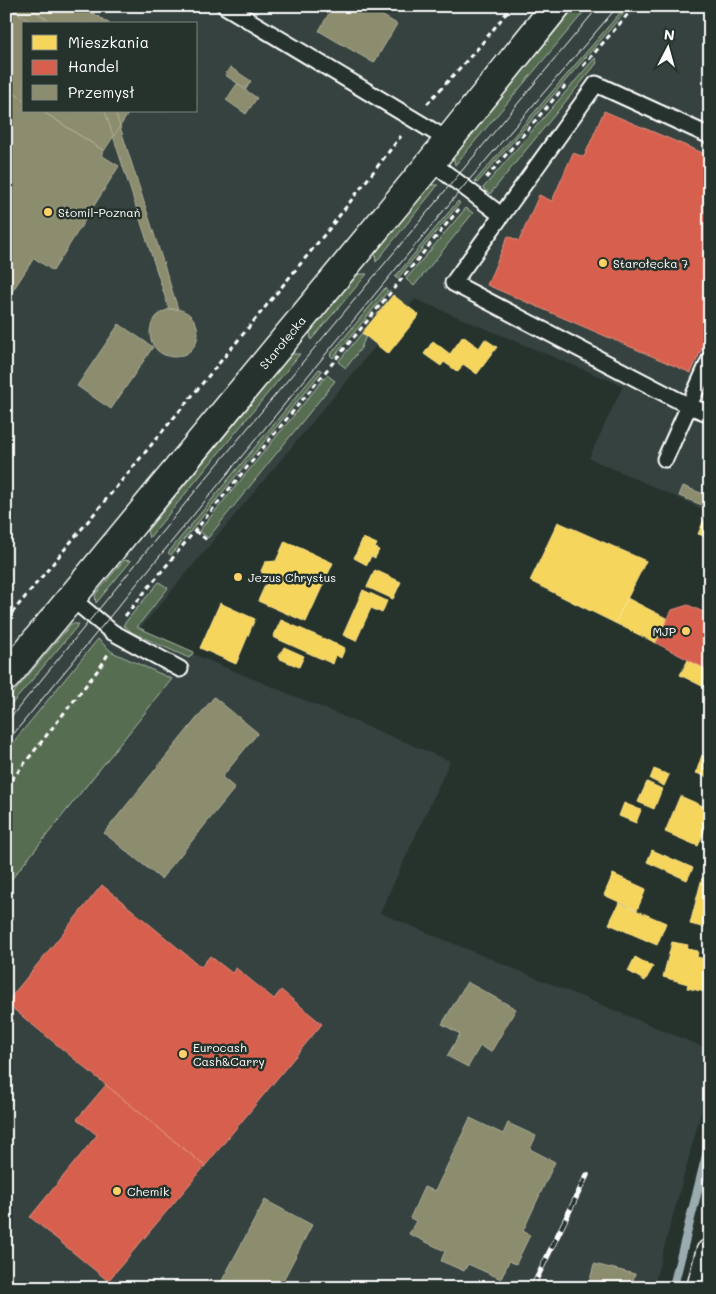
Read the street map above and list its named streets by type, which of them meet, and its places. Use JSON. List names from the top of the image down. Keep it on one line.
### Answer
{"streets":{"street":["Starołęcka"]},"places":["Stomil-Poznań","Starołęcka 7","Jezus Chrystus","MJP","Eurocash Cash&Carry","Chemik"],"legend":["Mieszkania","Handel","Przemysł"],"north":"top"}
